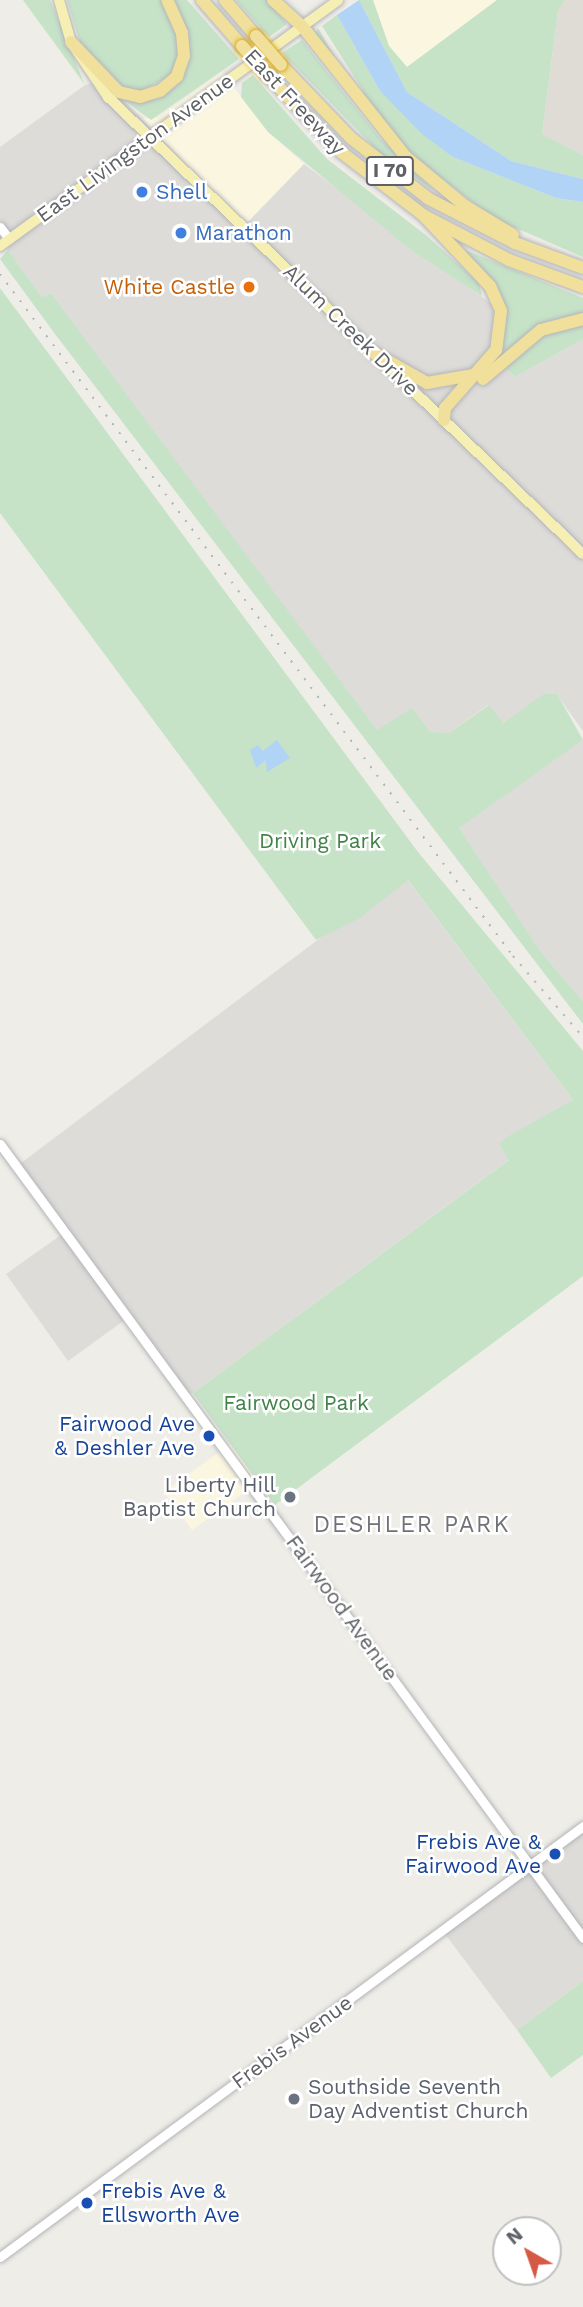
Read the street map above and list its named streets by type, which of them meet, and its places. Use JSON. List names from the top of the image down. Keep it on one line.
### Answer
{"streets":{"highway":["East Freeway","I 70"],"main road":["East Livingston Avenue","Alum Creek Drive"],"street":["Fairwood Avenue","Frebis Avenue"]},"crossings":[["East Livingston Avenue","Alum Creek Drive"],["Fairwood Avenue","Frebis Avenue"]],"districts":["DESHLER PARK"],"parks":["Driving Park","Fairwood Park"],"places":["Shell","Marathon","White Castle","Fairwood Ave & Deshler Ave","Liberty Hill Baptist Church","Frebis Ave & Fairwood Ave","Southside Seventh Day Adventist Church","Frebis Ave & Ellsworth Ave"],"north":"top left"}
